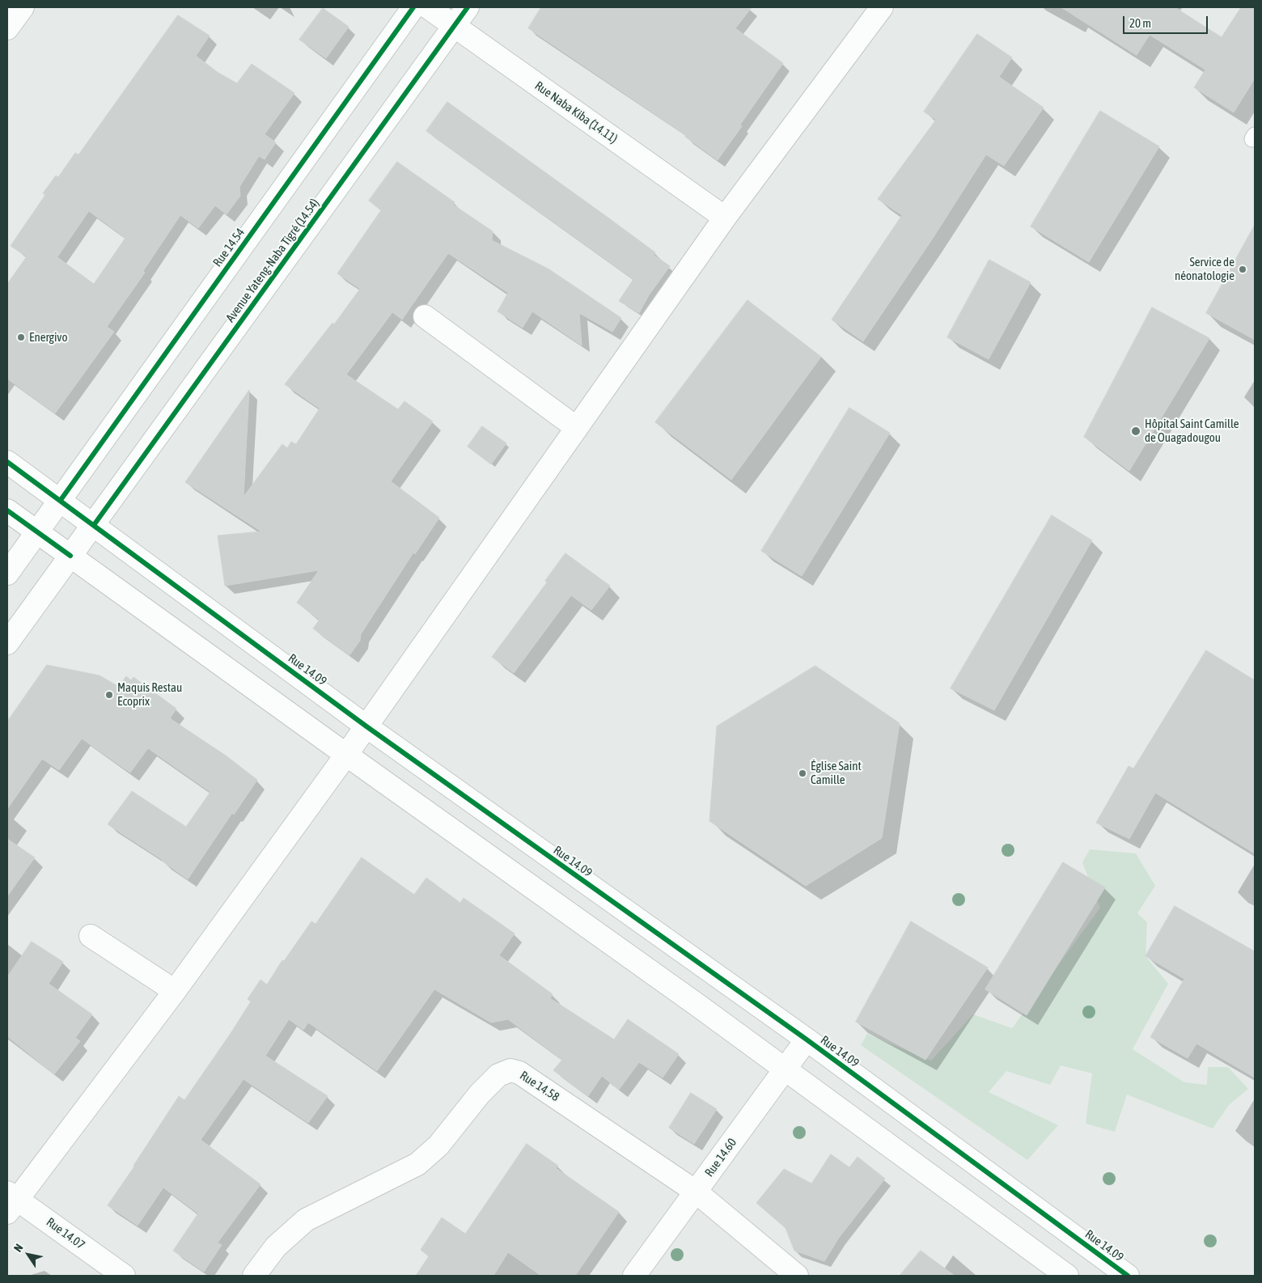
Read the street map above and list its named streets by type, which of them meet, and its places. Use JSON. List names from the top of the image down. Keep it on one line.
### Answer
{"streets":{"street":["Rue Naba Kiba (14.11)","Rue 14.54","Avenue Yateng-Naba Tigré (14.54)","Rue 14.09","Rue 14.58","Rue 14.60","Rue 14.07"]},"crossings":[["Rue Naba Kiba (14.11)","Avenue Yateng-Naba Tigré (14.54)"],["Rue 14.54","Rue 14.09"],["Avenue Yateng-Naba Tigré (14.54)","Rue 14.09"],["Rue 14.09","Rue 14.60"],["Rue 14.58","Rue 14.60"]],"places":["Service de néonatologie","Energivo","Hôpital Saint Camille de Ouagadougou","Maquis Restau Ecoprix","Église Saint Camille"],"scale_bar":"20 m","north":"top left"}
